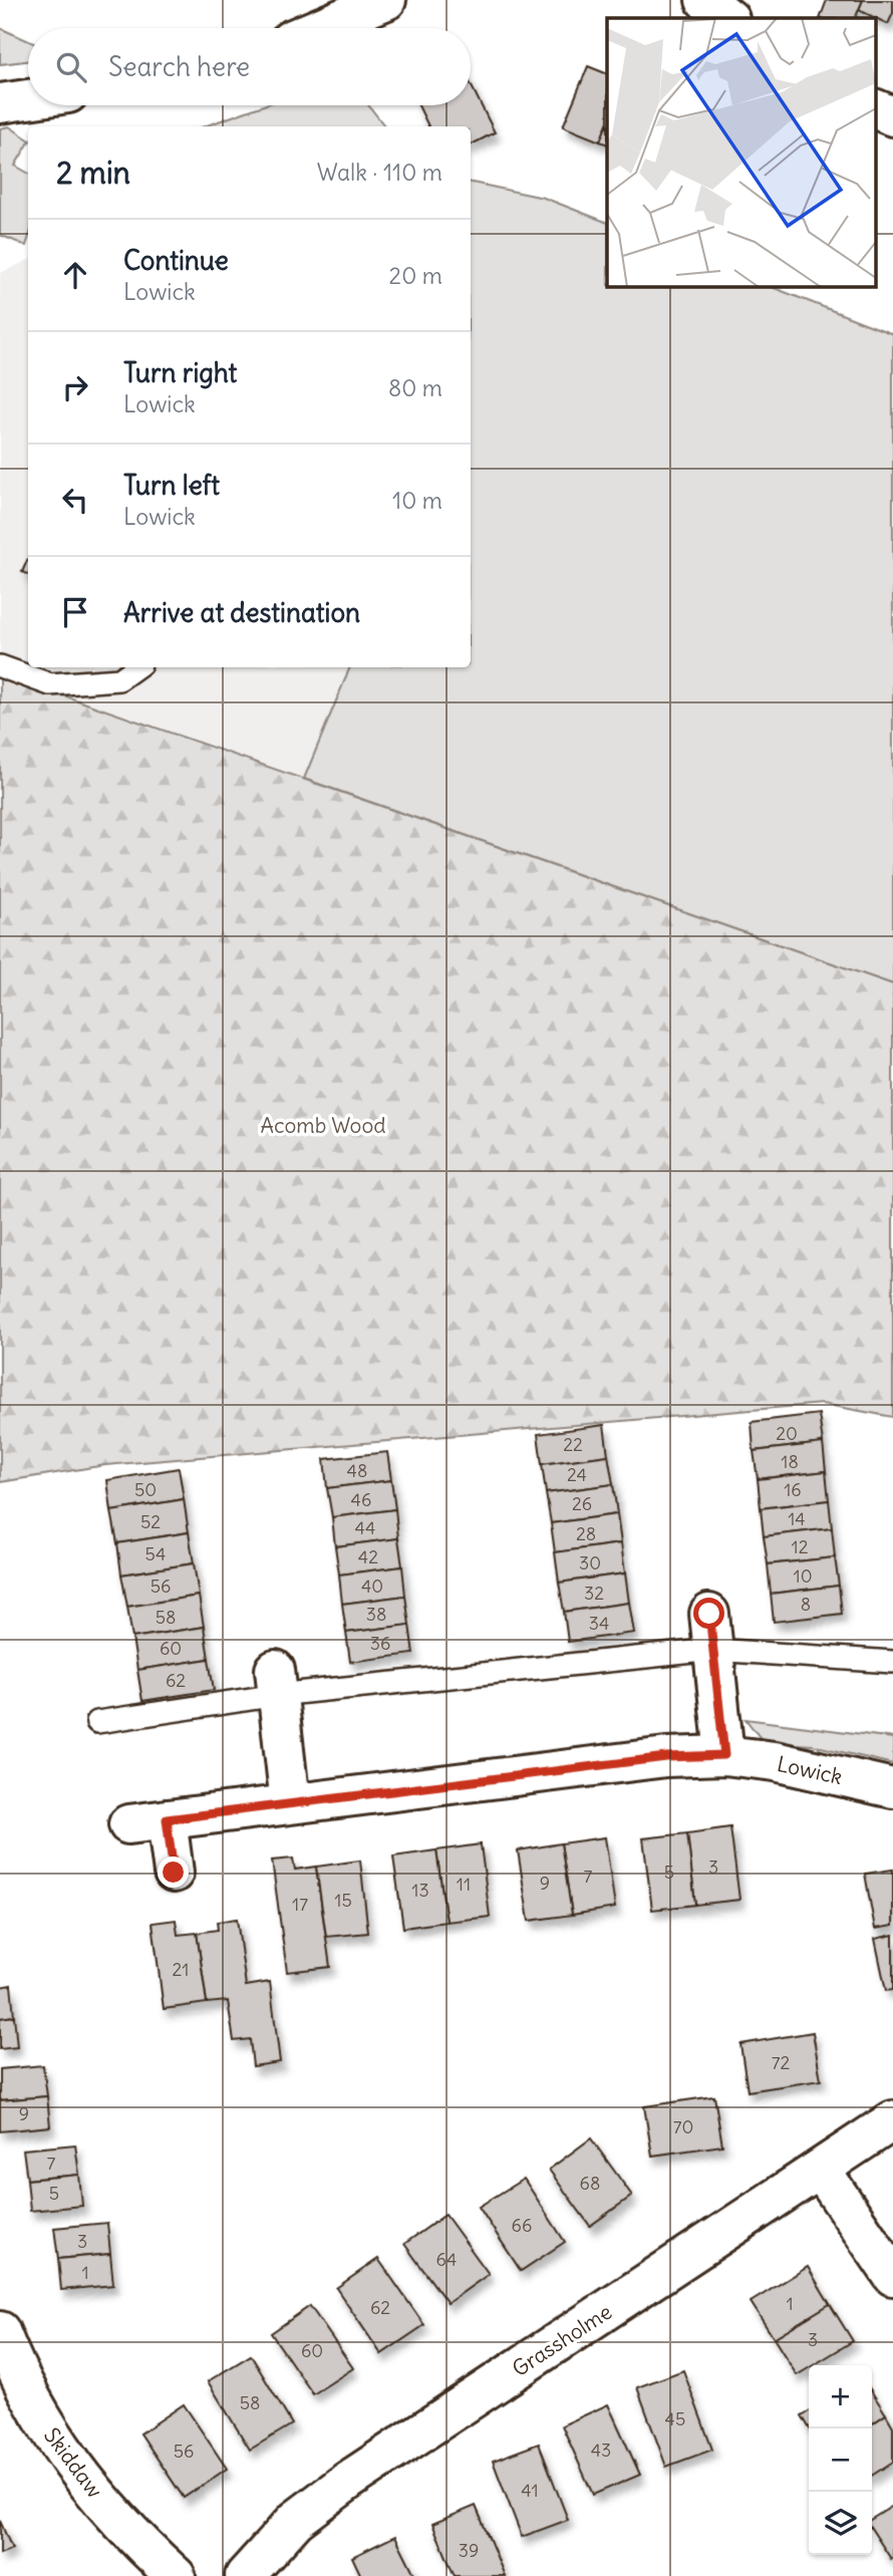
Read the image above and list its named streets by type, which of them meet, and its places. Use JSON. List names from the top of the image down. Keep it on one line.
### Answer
{"streets":{"street":["Lowick","Grassholme","Skiddaw"]},"parks":["Acomb Wood"],"house_numbers":["20","22","18","48","24","50","16","46","26","14","52","44","28","12","54","42","30","10","56","40","32","8","38","58","34","36","60","62","3","5","7","9","11","13","15","17","21","72","9","70","7","68","5","66","3","64","1","1","62","3","60","58","45","43","56","41","39"],"page":{"search":"Search here","heading":["2 min","Walk · 110 m"],"list":[["Continue","Lowick","20 m"],["Turn right","Lowick","80 m"],["Turn left","Lowick","10 m"],"Arrive at destination"],"map_buttons":["+","−"]}}
